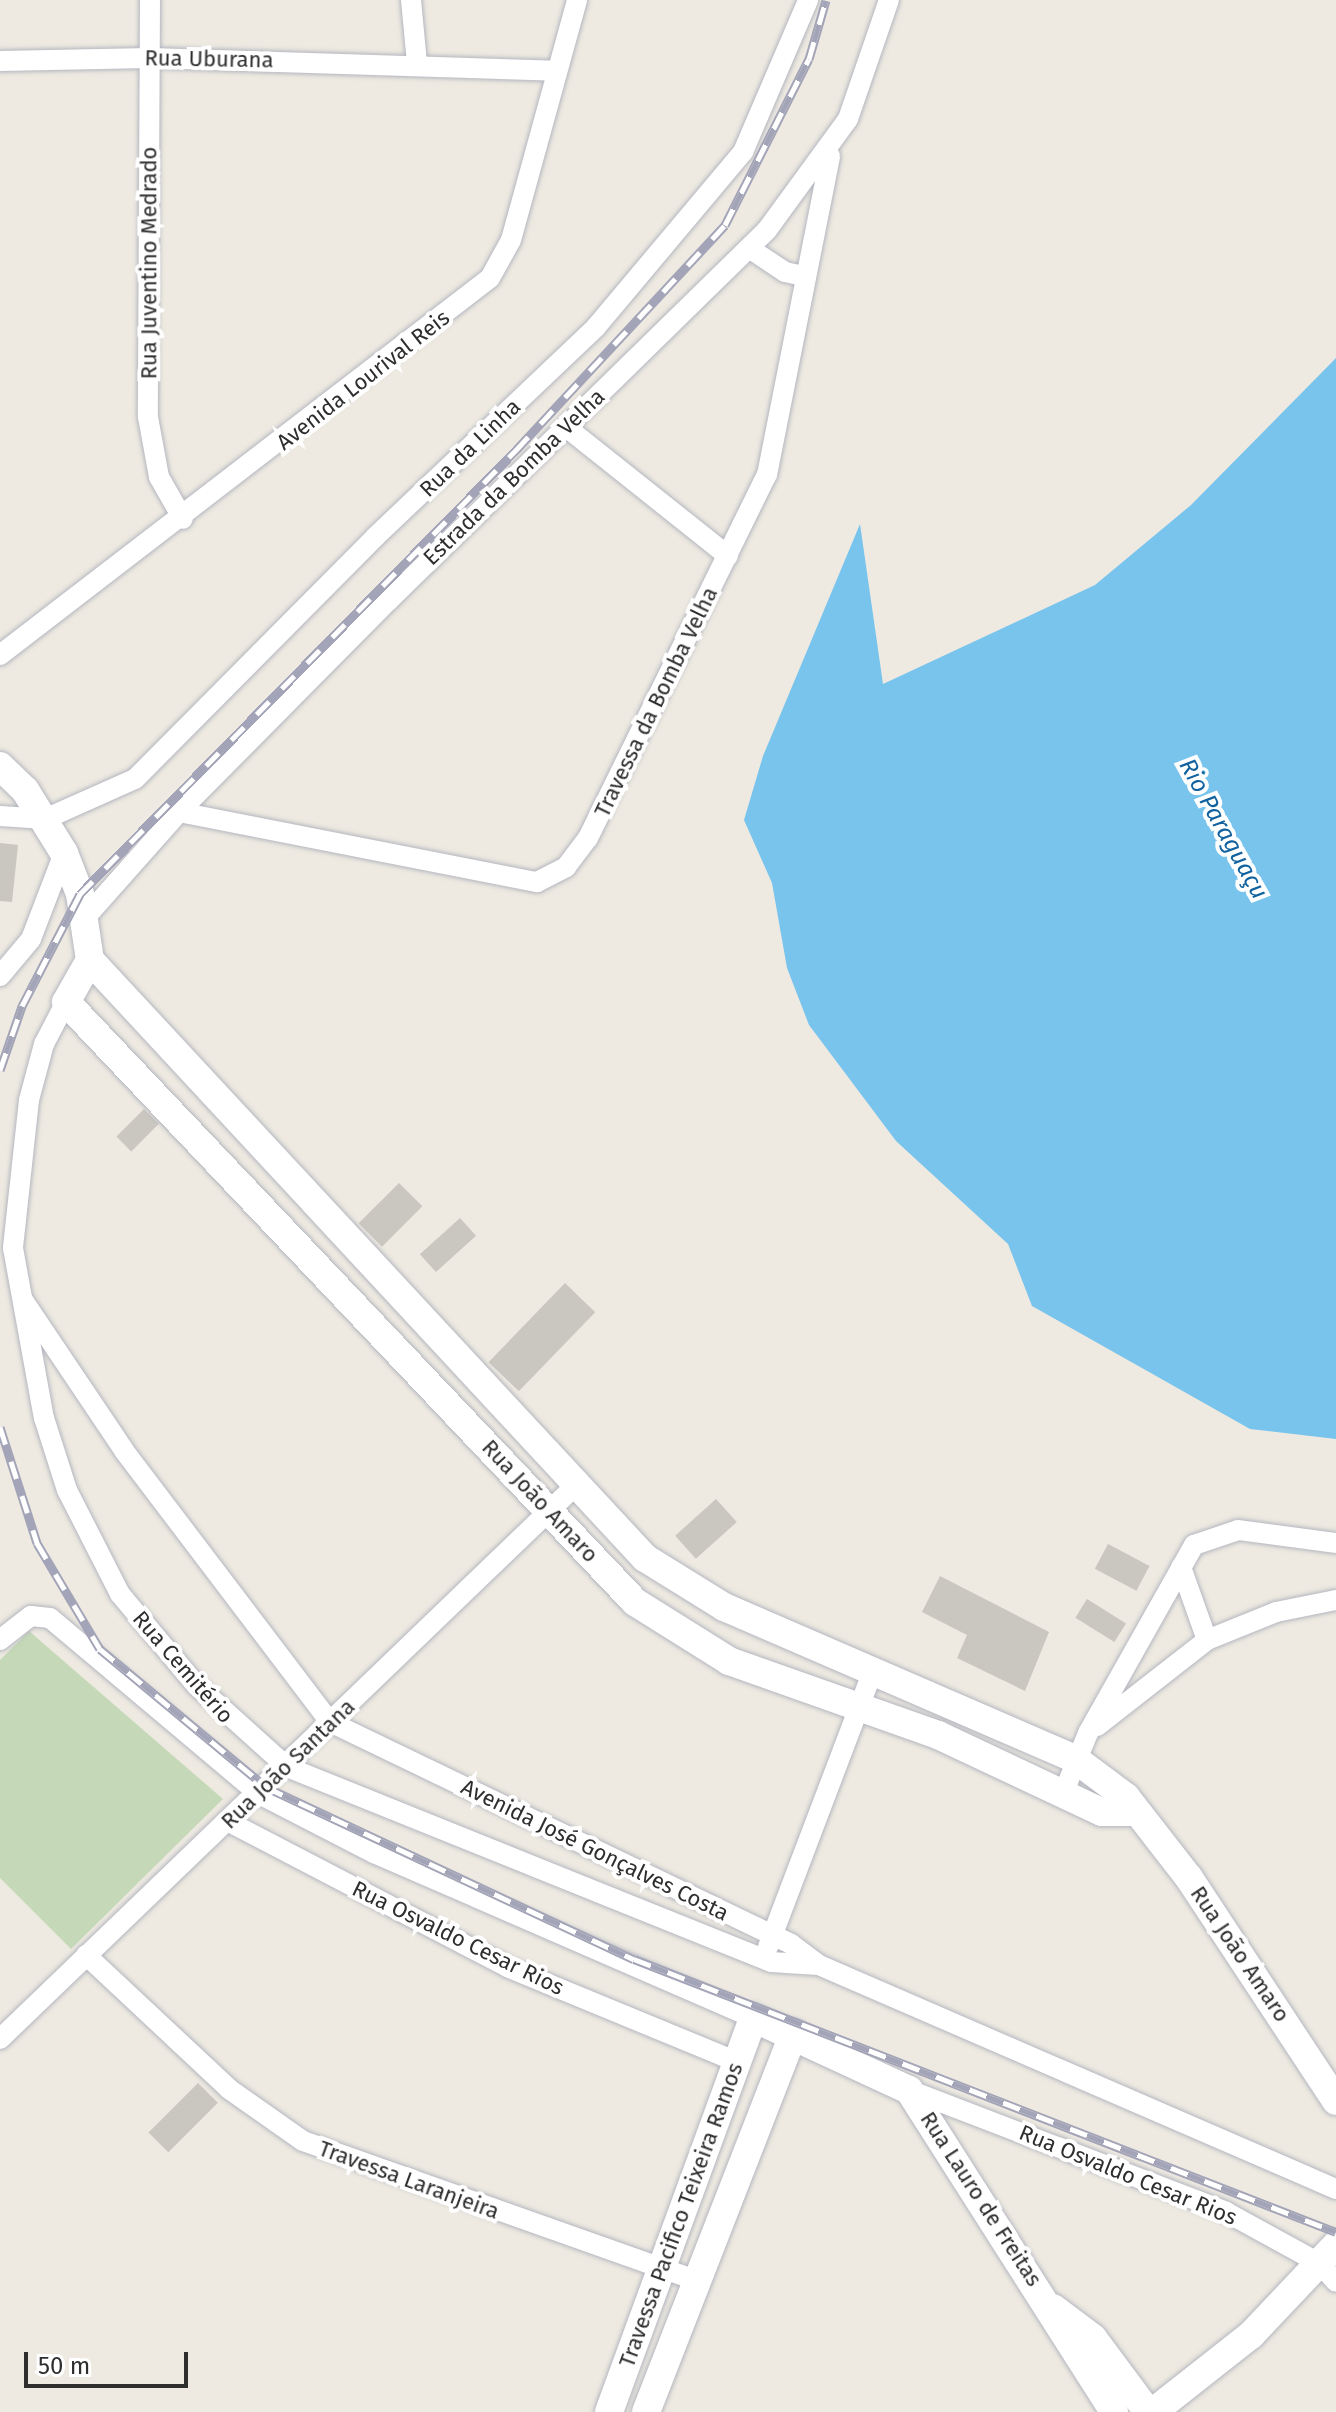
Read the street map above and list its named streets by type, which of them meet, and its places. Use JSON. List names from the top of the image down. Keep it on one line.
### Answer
{"streets":{"street":["Rua Uburana","Rua Juventino Medrado","Avenida Lourival Reis","Rua da Linha","Estrada da Bomba Velha","Travessa da Bomba Velha","Rua João Amaro","Rua Cemitério","Rua João Santana","Avenida José Gonçalves Costa","Rua Osvaldo Cesar Rios","Travessa Laranjeira","Rua Lauro de Freitas","Travessa Pacifico Teixeira Ramos"]},"crossings":[["Rua Uburana","Rua Juventino Medrado"],["Rua Uburana","Avenida Lourival Reis"],["Rua Juventino Medrado","Avenida Lourival Reis"],["Estrada da Bomba Velha","Travessa da Bomba Velha"],["Rua João Amaro","Rua Cemitério"],["Rua João Amaro","Rua João Santana"],["Rua Cemitério","Rua João Santana"],["Rua Cemitério","Avenida José Gonçalves Costa"],["Rua Cemitério","Rua Osvaldo Cesar Rios"],["Rua João Santana","Avenida José Gonçalves Costa"],["Rua João Santana","Rua Osvaldo Cesar Rios"],["Rua João Santana","Travessa Laranjeira"],["Rua Osvaldo Cesar Rios","Rua Lauro de Freitas"],["Rua Osvaldo Cesar Rios","Travessa Pacifico Teixeira Ramos"],["Travessa Laranjeira","Travessa Pacifico Teixeira Ramos"]],"water":["Rio Paraguaçu"],"scale_bar":"50 m"}
